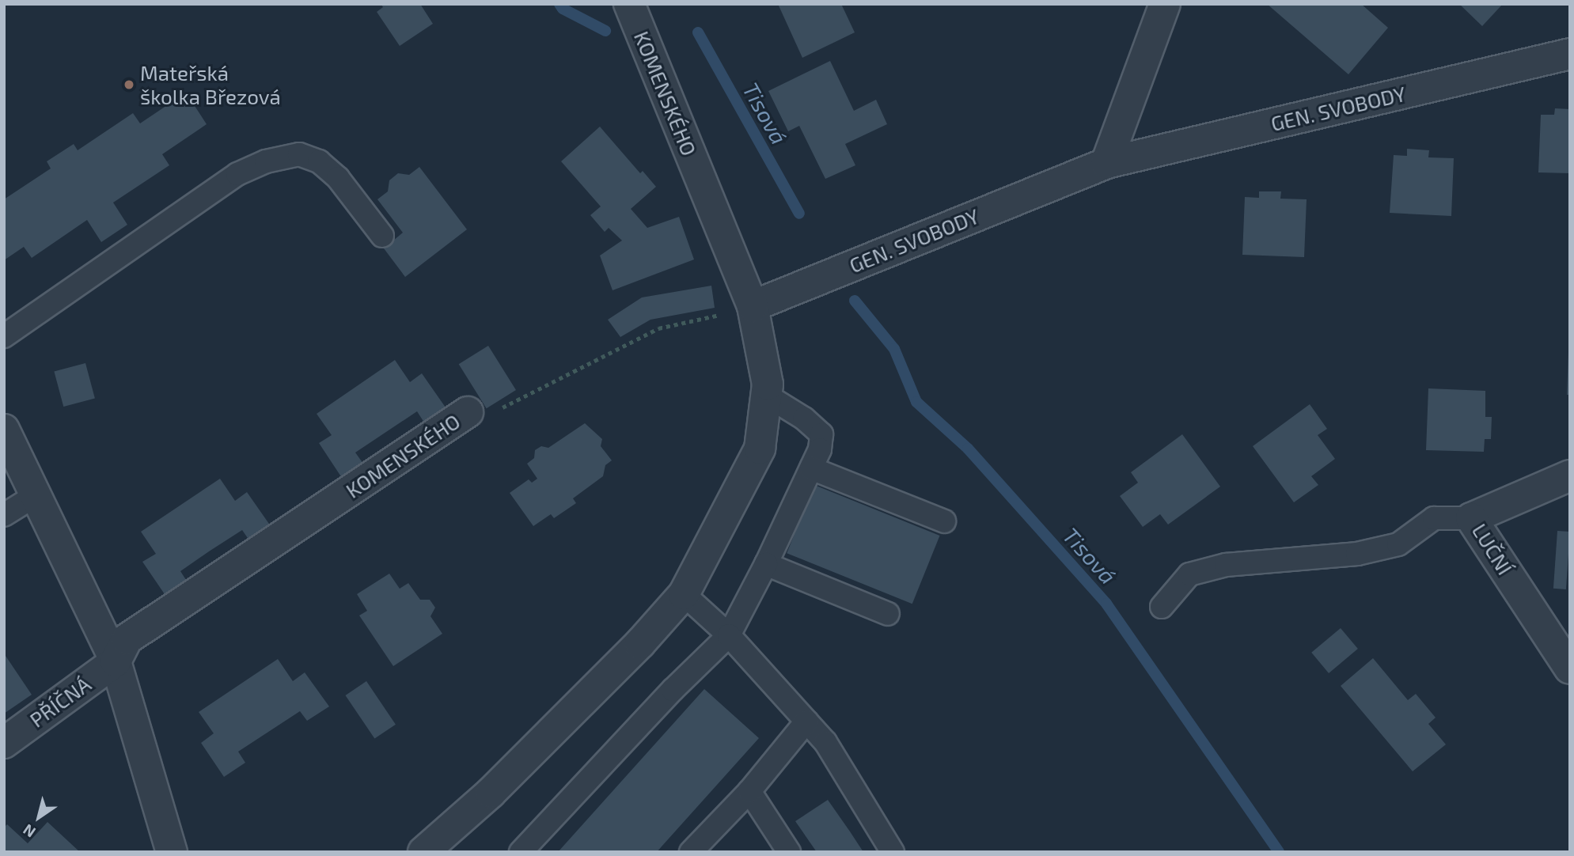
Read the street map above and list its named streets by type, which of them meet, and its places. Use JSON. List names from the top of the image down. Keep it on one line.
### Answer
{"streets":{"street":["KOMENSKÉHO","GEN. SVOBODY","LUČNÍ","PŘÍČNÁ"]},"crossings":[["KOMENSKÉHO","GEN. SVOBODY"],["KOMENSKÉHO","PŘÍČNÁ"]],"water":["Tisová"],"places":["Mateřská školka Březová"],"north":"bottom left"}
